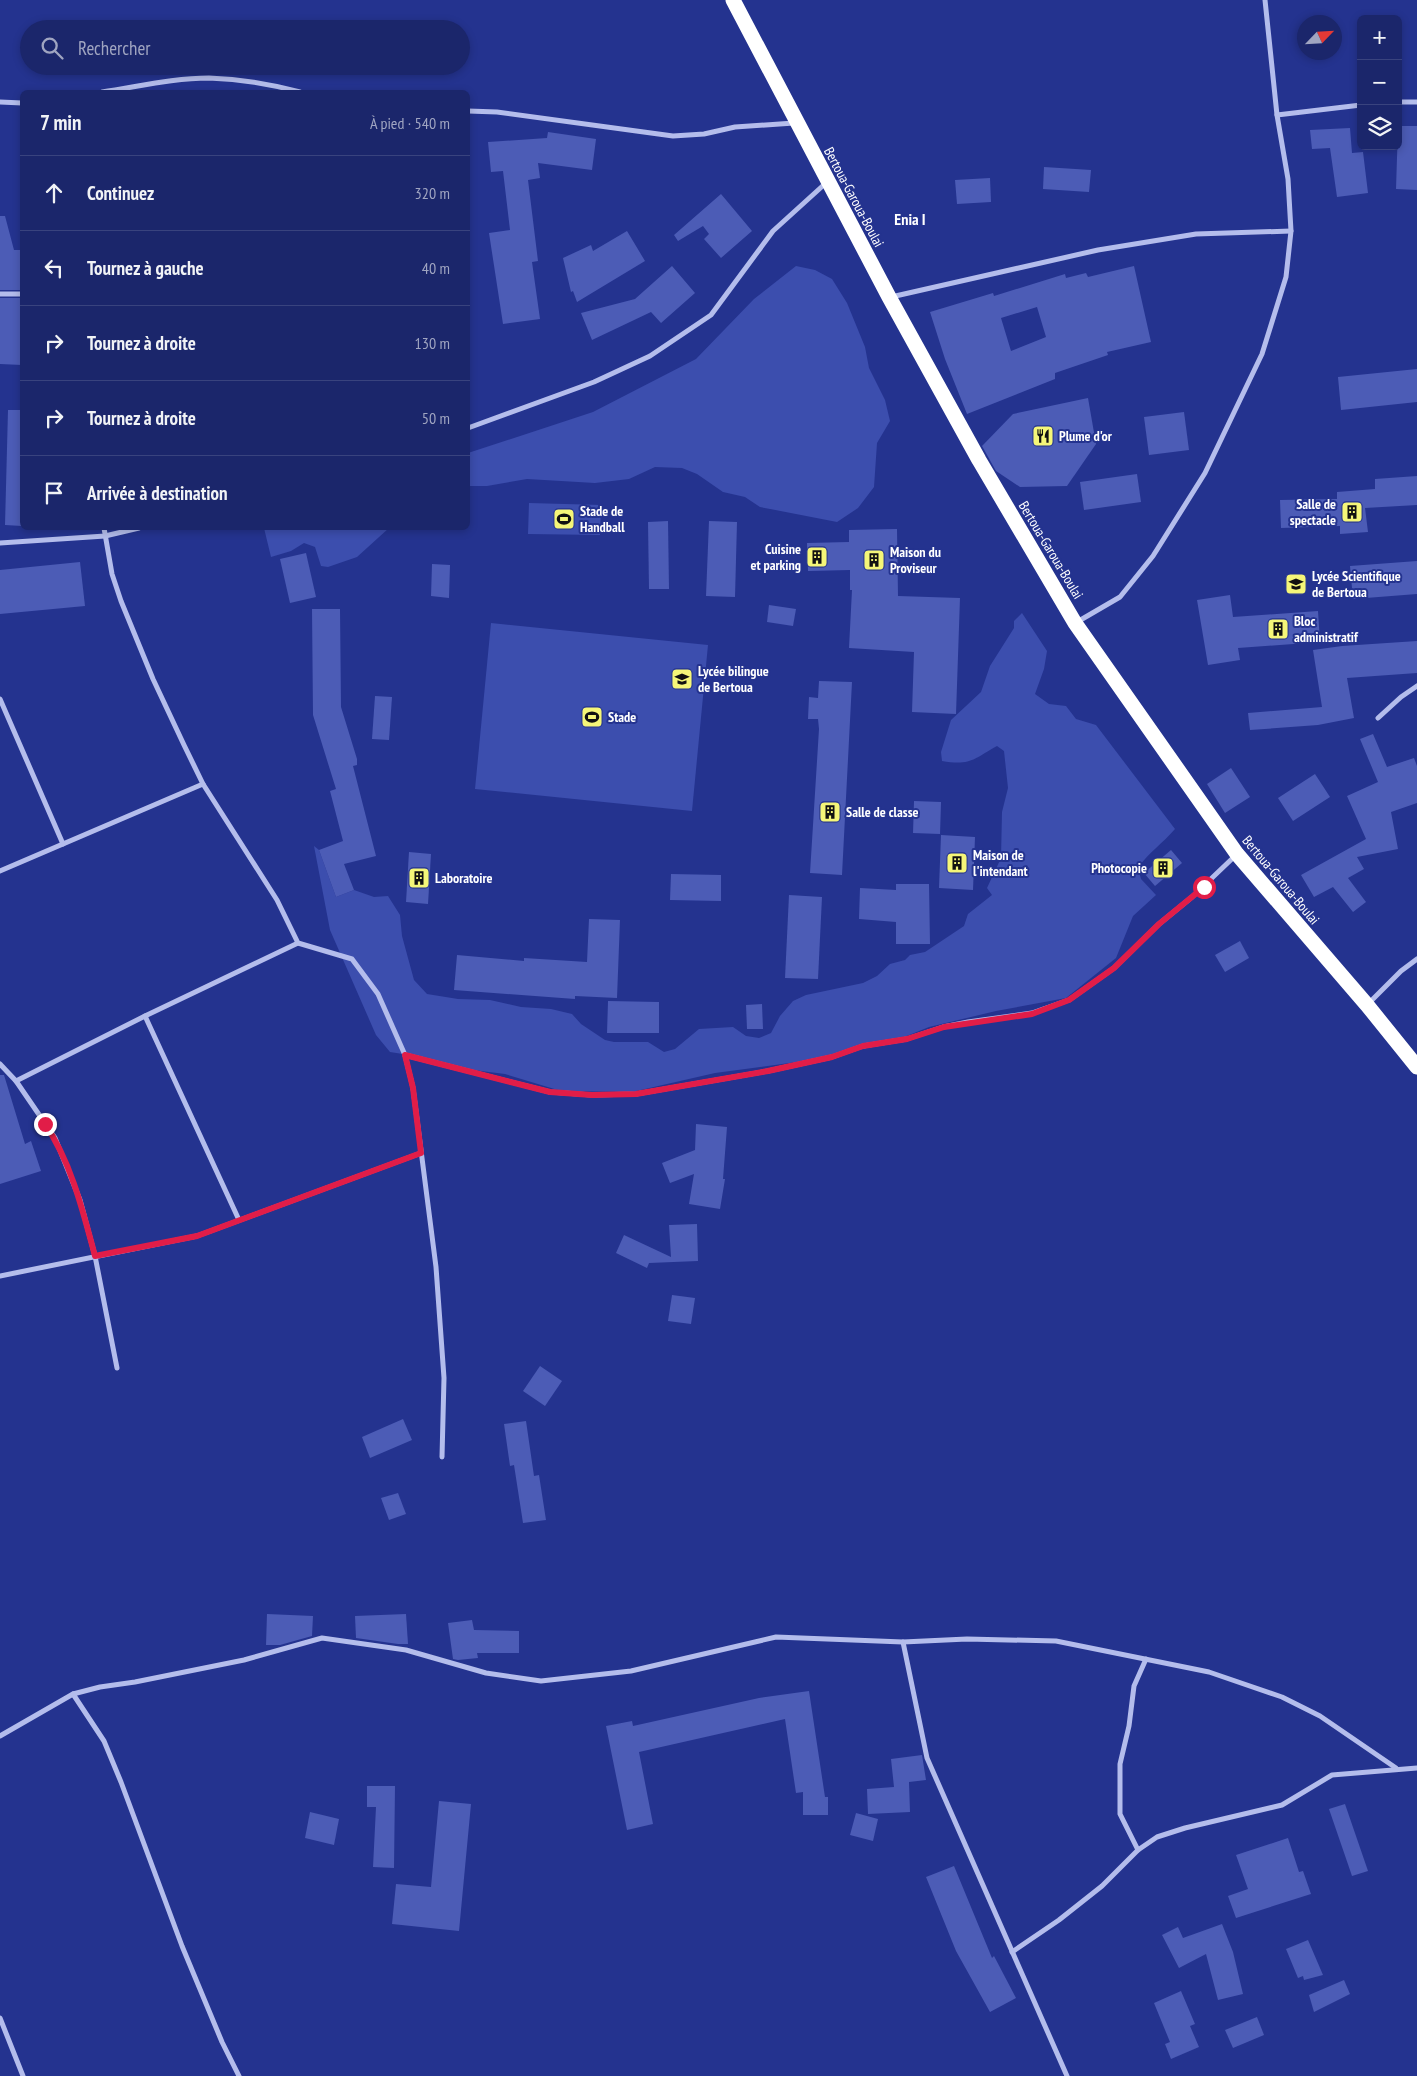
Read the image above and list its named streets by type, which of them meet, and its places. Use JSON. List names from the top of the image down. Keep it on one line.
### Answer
{"streets":{"highway":["Bertoua-Garoua-Boulai"]},"districts":["Enia I"],"places":{"restaurant":["Plume d'or"],"building":["Salle de spectacle","Cuisine et parking","Maison du Proviseur","Bloc administratif","Salle de classe","Maison de l'intendant","Photocopie","Laboratoire"],"sports":["Stade de Handball","Stade"],"school or university":["Lycée Scientifique de Bertoua","Lycée bilingue de Bertoua"]},"north":"top right","page":{"map_buttons":["+","−"],"search":"Rechercher","heading":["7 min","À pied · 540 m"],"list":[["Continuez","320 m"],["Tournez à gauche","40 m"],["Tournez à droite","130 m"],["Tournez à droite","50 m"],"Arrivée à destination"]}}
